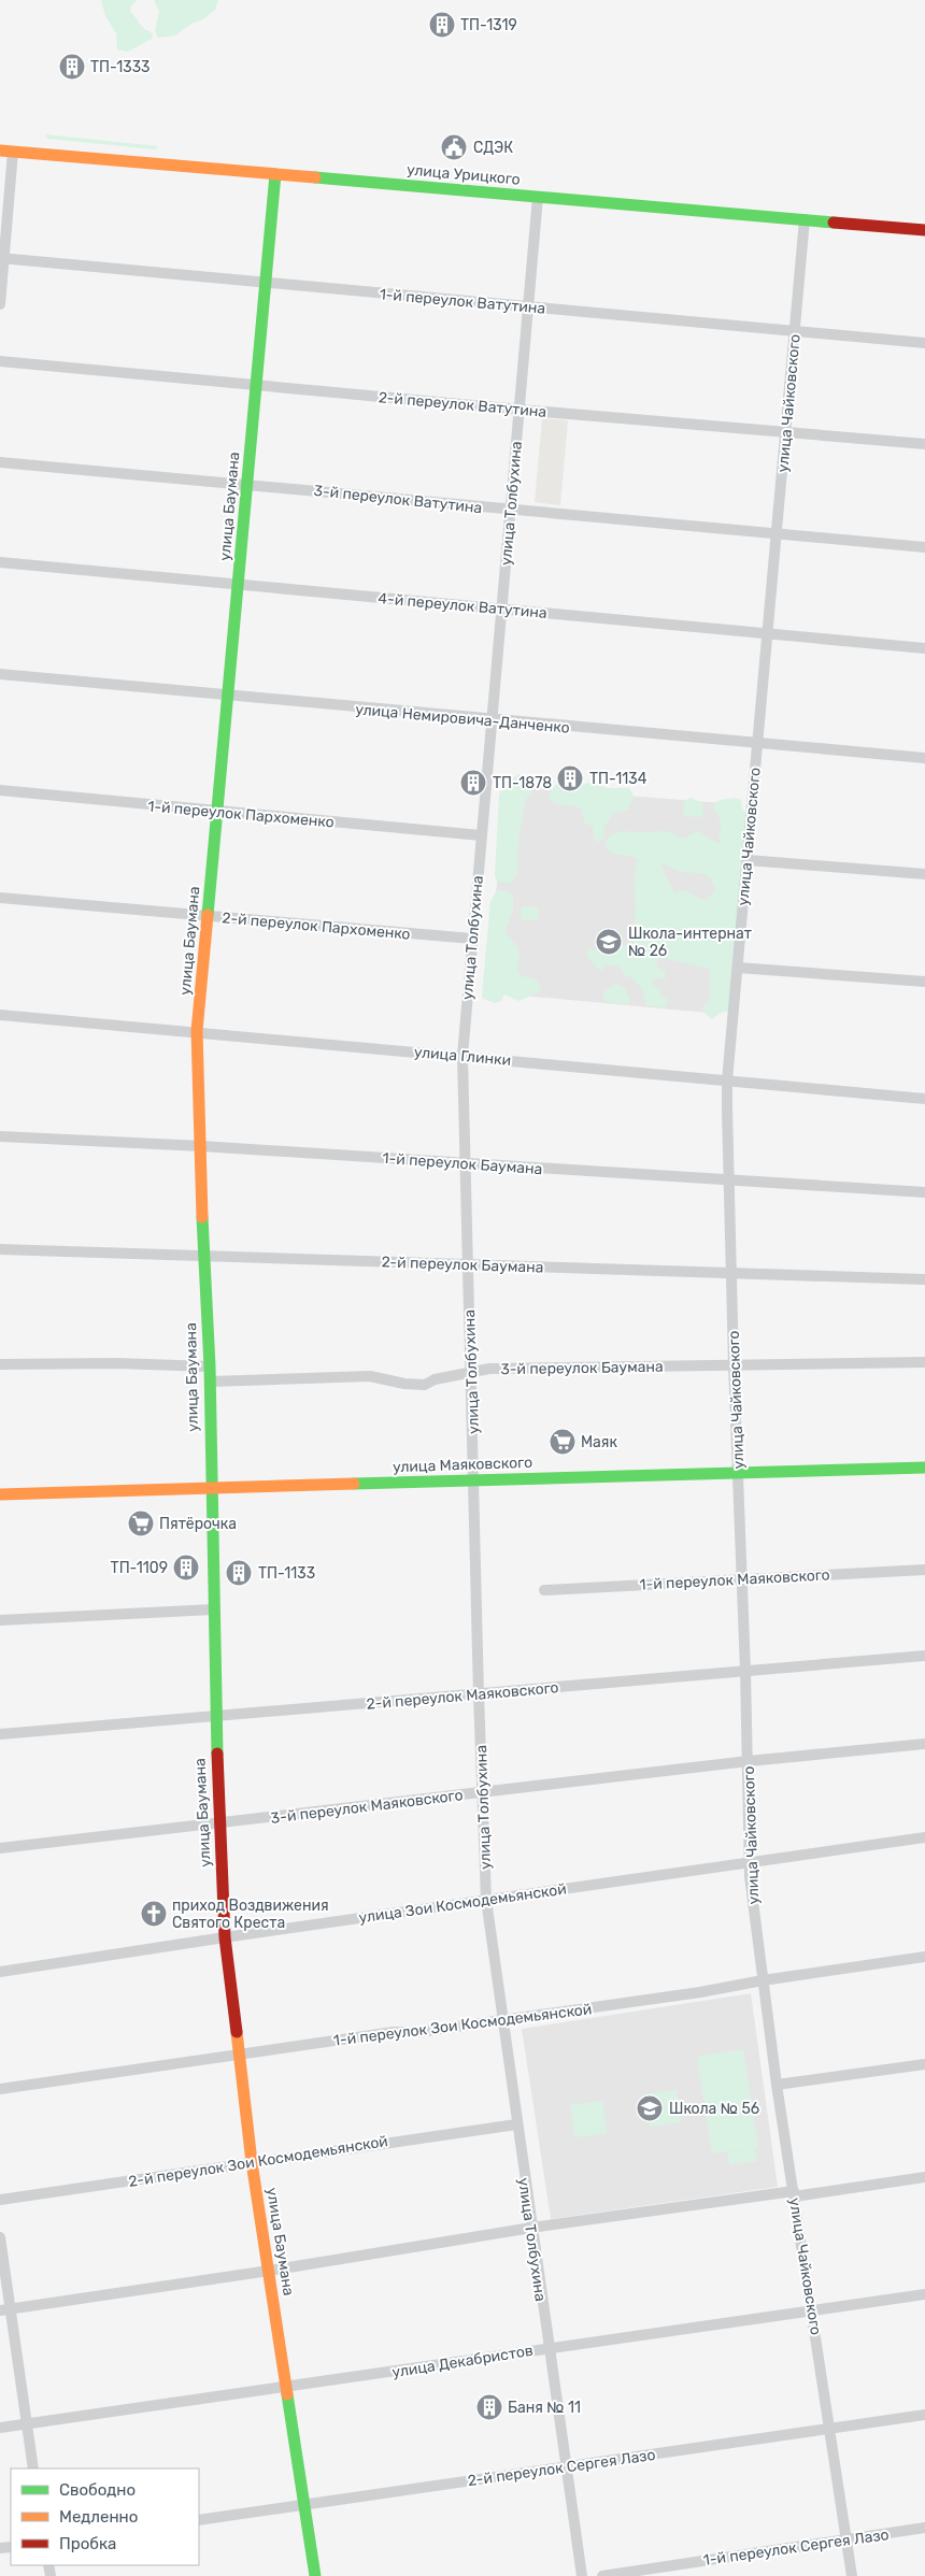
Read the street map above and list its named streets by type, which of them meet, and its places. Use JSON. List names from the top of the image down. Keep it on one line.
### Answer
{"streets":{"street":["улица Урицкого","1-й переулок Ватутина","улица Чайковского","2-й переулок Ватутина","3-й переулок Ватутина","улица Толбухина","улица Баумана","4-й переулок Ватутина","улица Немировича-Данченко","1-й переулок Пархоменко","2-й переулок Пархоменко","улица Глинки","1-й переулок Баумана","2-й переулок Баумана","3-й переулок Баумана","улица Маяковского","1-й переулок Маяковского","2-й переулок Маяковского","3-й переулок Маяковского","улица Зои Космодемьянской","1-й переулок Зои Космодемьянской","2-й переулок Зои Космодемьянской","улица Декабристов","2-й переулок Сергея Лазо","1-й переулок Сергея Лазо"]},"crossings":[["улица Урицкого","улица Чайковского"],["улица Урицкого","улица Толбухина"],["улица Урицкого","улица Баумана"],["1-й переулок Ватутина","улица Чайковского"],["1-й переулок Ватутина","улица Толбухина"],["1-й переулок Ватутина","улица Баумана"],["улица Чайковского","2-й переулок Ватутина"],["улица Чайковского","3-й переулок Ватутина"],["улица Чайковского","4-й переулок Ватутина"],["улица Чайковского","улица Немировича-Данченко"],["улица Чайковского","улица Глинки"],["улица Чайковского","1-й переулок Баумана"],["улица Чайковского","2-й переулок Баумана"],["улица Чайковского","3-й переулок Баумана"],["улица Чайковского","улица Маяковского"],["улица Чайковского","1-й переулок Маяковского"],["улица Чайковского","2-й переулок Маяковского"],["улица Чайковского","3-й переулок Маяковского"],["улица Чайковского","улица Зои Космодемьянской"],["улица Чайковского","1-й переулок Зои Космодемьянской"],["улица Чайковского","улица Декабристов"],["улица Чайковского","2-й переулок Сергея Лазо"],["улица Чайковского","1-й переулок Сергея Лазо"],["2-й переулок Ватутина","улица Толбухина"],["2-й переулок Ватутина","улица Баумана"],["3-й переулок Ватутина","улица Толбухина"],["3-й переулок Ватутина","улица Баумана"],["улица Толбухина","4-й переулок Ватутина"],["улица Толбухина","улица Немировича-Данченко"],["улица Толбухина","1-й переулок Пархоменко"],["улица Толбухина","2-й переулок Пархоменко"],["улица Толбухина","улица Глинки"],["улица Толбухина","1-й переулок Баумана"],["улица Толбухина","2-й переулок Баумана"],["улица Толбухина","3-й переулок Баумана"],["улица Толбухина","улица Маяковского"],["улица Толбухина","2-й переулок Маяковского"],["улица Толбухина","3-й переулок Маяковского"],["улица Толбухина","улица Зои Космодемьянской"],["улица Толбухина","1-й переулок Зои Космодемьянской"],["улица Толбухина","2-й переулок Зои Космодемьянской"],["улица Толбухина","улица Декабристов"],["улица Толбухина","2-й переулок Сергея Лазо"],["улица Баумана","4-й переулок Ватутина"],["улица Баумана","улица Немировича-Данченко"],["улица Баумана","1-й переулок Пархоменко"],["улица Баумана","2-й переулок Пархоменко"],["улица Баумана","улица Глинки"],["улица Баумана","1-й переулок Баумана"],["улица Баумана","2-й переулок Баумана"],["улица Баумана","3-й переулок Баумана"],["улица Баумана","улица Маяковского"],["улица Баумана","2-й переулок Маяковского"],["улица Баумана","3-й переулок Маяковского"],["улица Баумана","улица Зои Космодемьянской"],["улица Баумана","1-й переулок Зои Космодемьянской"],["улица Баумана","2-й переулок Зои Космодемьянской"],["улица Баумана","улица Декабристов"],["улица Баумана","2-й переулок Сергея Лазо"]],"places":{"building":["ТП-1319","ТП-1333","ТП-1134","ТП-1878","ТП-1109","ТП-1133","Баня № 11"],"public building":["СДЭК"],"school or university":["Школа-интернат № 26","Школа № 56"],"supermarket":["Маяк","Пятёрочка"],"church":["приход Воздвижения Святого Креста"]},"legend":["Свободно","Медленно","Пробка"]}
